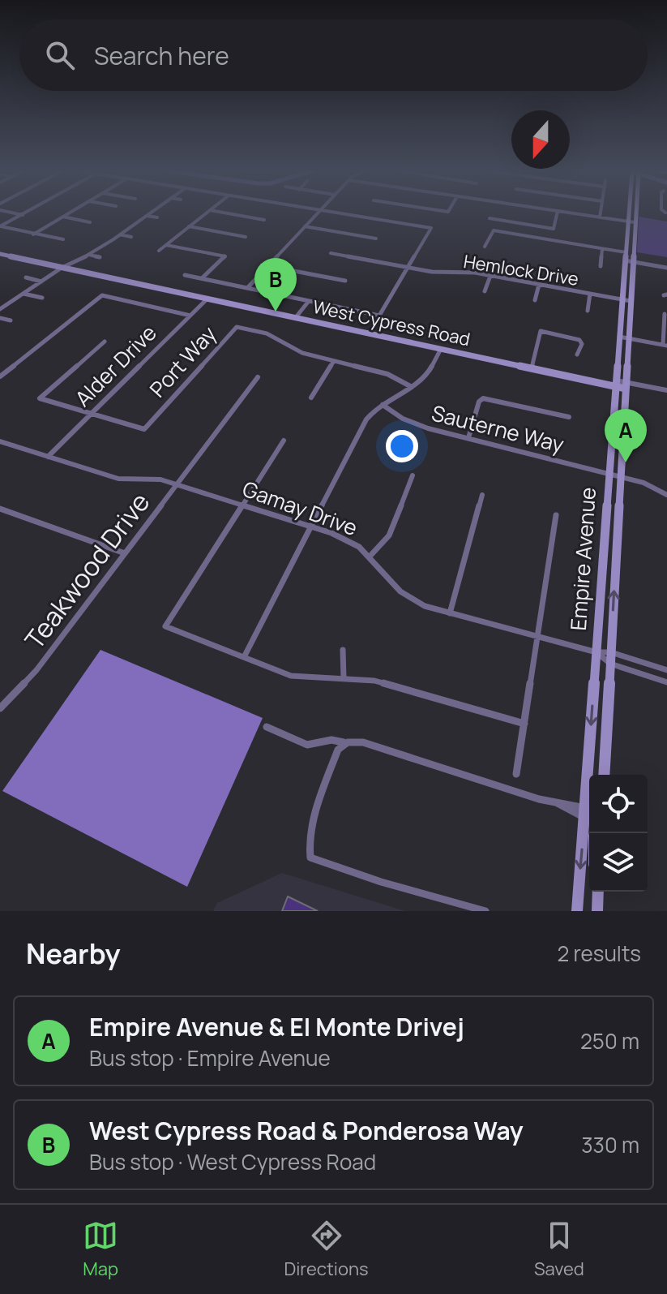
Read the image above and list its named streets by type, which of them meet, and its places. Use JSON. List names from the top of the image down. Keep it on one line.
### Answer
{"streets":{"main road":["West Cypress Road","Empire Avenue"],"street":["Hemlock Drive","Port Way","Alder Drive","Sauterne Way","Gamay Drive","Teakwood Drive"]},"crossings":[["Hemlock Drive","Empire Avenue"],["West Cypress Road","Alder Drive"],["West Cypress Road","Empire Avenue"],["Port Way","Alder Drive"],["Alder Drive","Gamay Drive"],["Sauterne Way","Empire Avenue"],["Gamay Drive","Empire Avenue"],["Gamay Drive","Teakwood Drive"]],"north":"bottom","page":{"search":"Search here","pins":["B","A"],"heading":["Nearby","2 results"],"list":[{"mark":"A","name":"Empire Avenue & El Monte Drivej","note":"Bus stop · Empire Avenue","value":"250 m"},{"mark":"B","name":"West Cypress Road & Ponderosa Way","note":"Bus stop · West Cypress Road","value":"330 m"}],"nav":["Map","Directions","Saved"]}}
